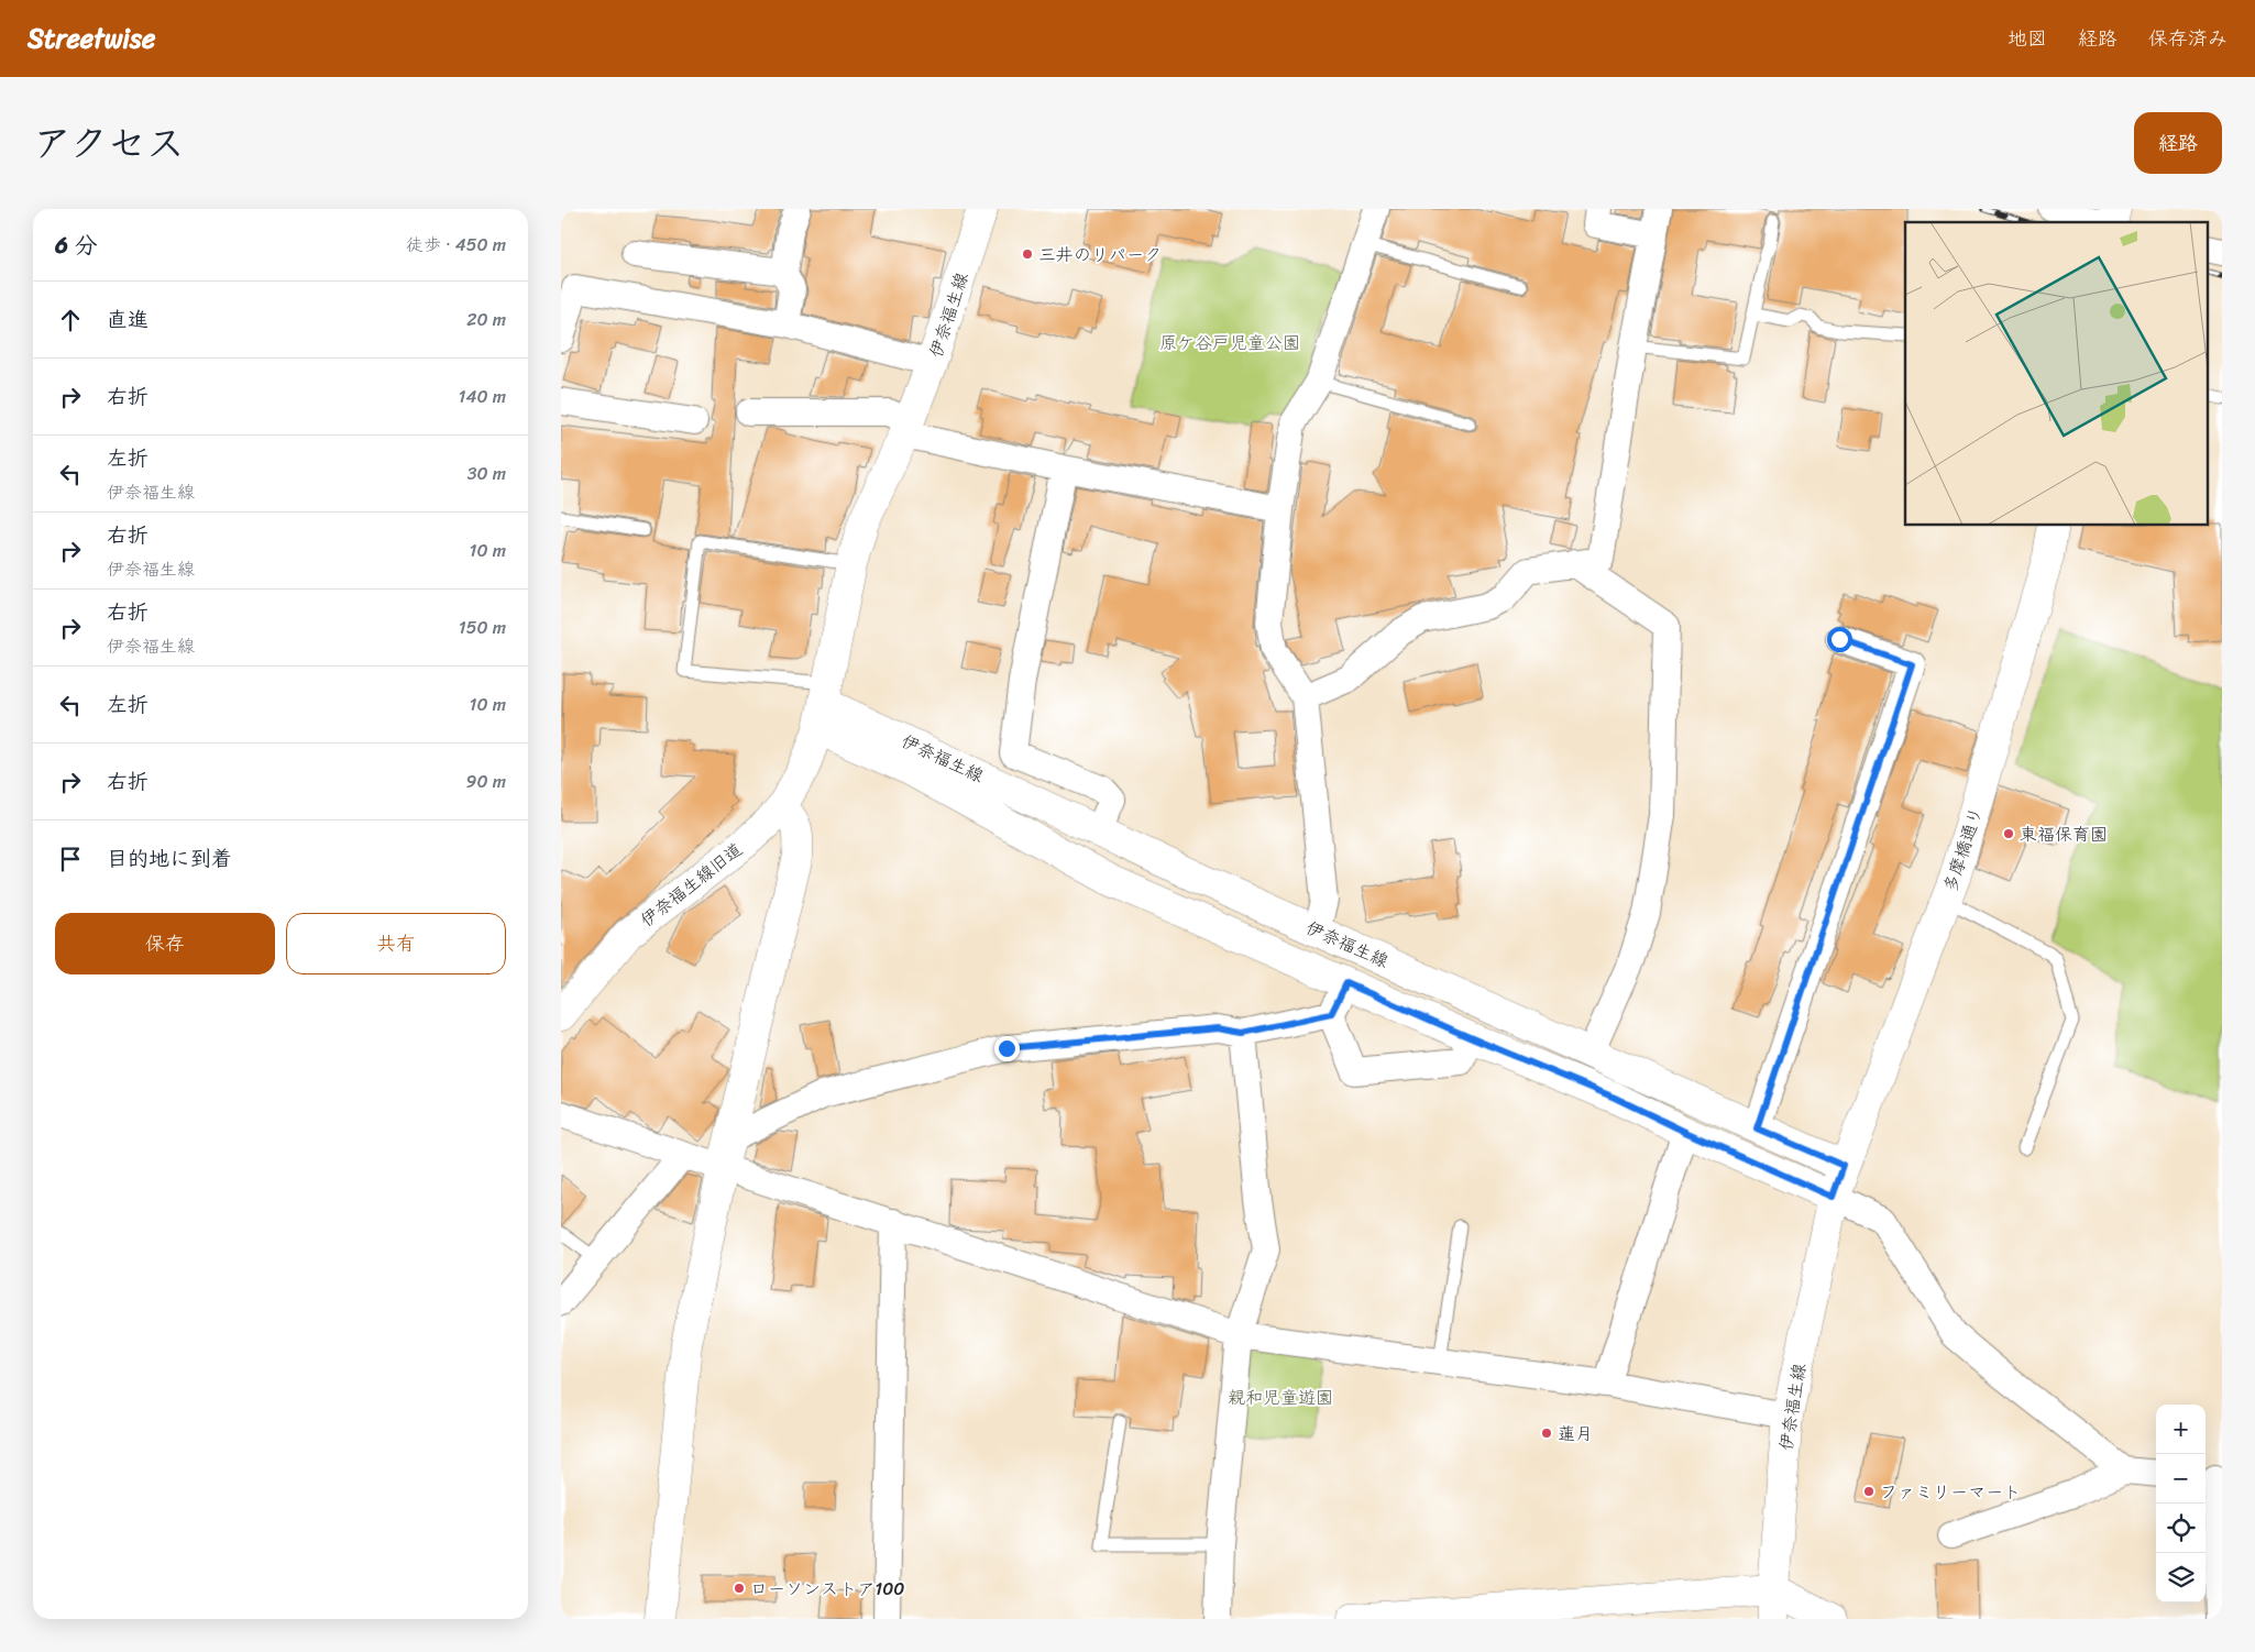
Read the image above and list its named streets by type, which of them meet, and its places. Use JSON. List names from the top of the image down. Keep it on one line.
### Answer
{"streets":{"main road":["伊奈福生線","多摩橋通り","伊奈福生線旧道"]},"crossings":[["伊奈福生線","多摩橋通り"],["伊奈福生線","伊奈福生線旧道"]],"parks":["原ケ谷戸児童公園","親和児童遊園"],"places":["三井のリパーク","東福保育園","蓮月","ファミリーマート","ローソンストア100"],"page":{"header":"Streetwise","nav":["地図","経路","保存済み"],"title":"アクセス","buttons":["経路",["保存","共有"]],"heading":["6 分","徒歩 · 450 m"],"list":[["直進","20 m"],["右折","140 m"],["左折","伊奈福生線","30 m"],["右折","伊奈福生線","10 m"],["右折","伊奈福生線","150 m"],["左折","10 m"],["右折","90 m"],"目的地に到着"],"map_buttons":["+","−"]}}
